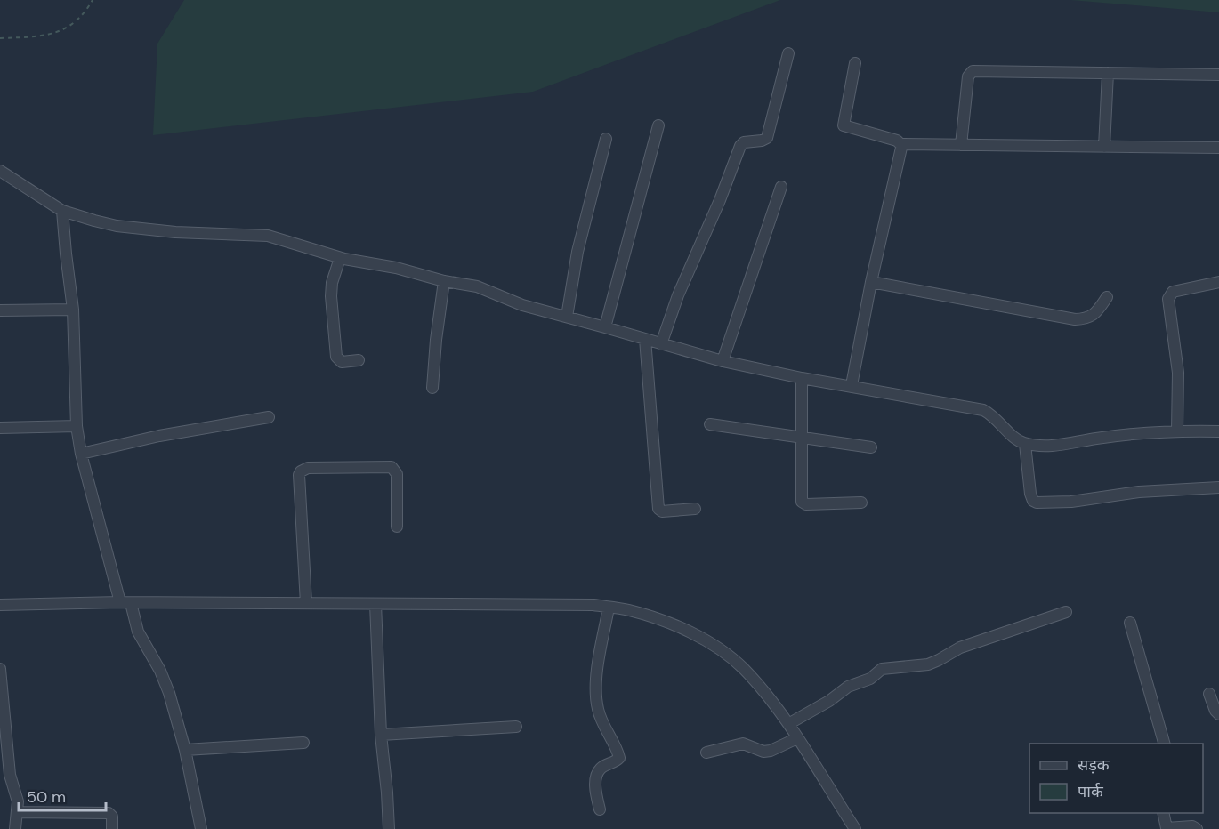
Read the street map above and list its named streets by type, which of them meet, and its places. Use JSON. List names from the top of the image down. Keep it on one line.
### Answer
{"legend":["सड़क","पार्क"],"scale_bar":"50 m"}
